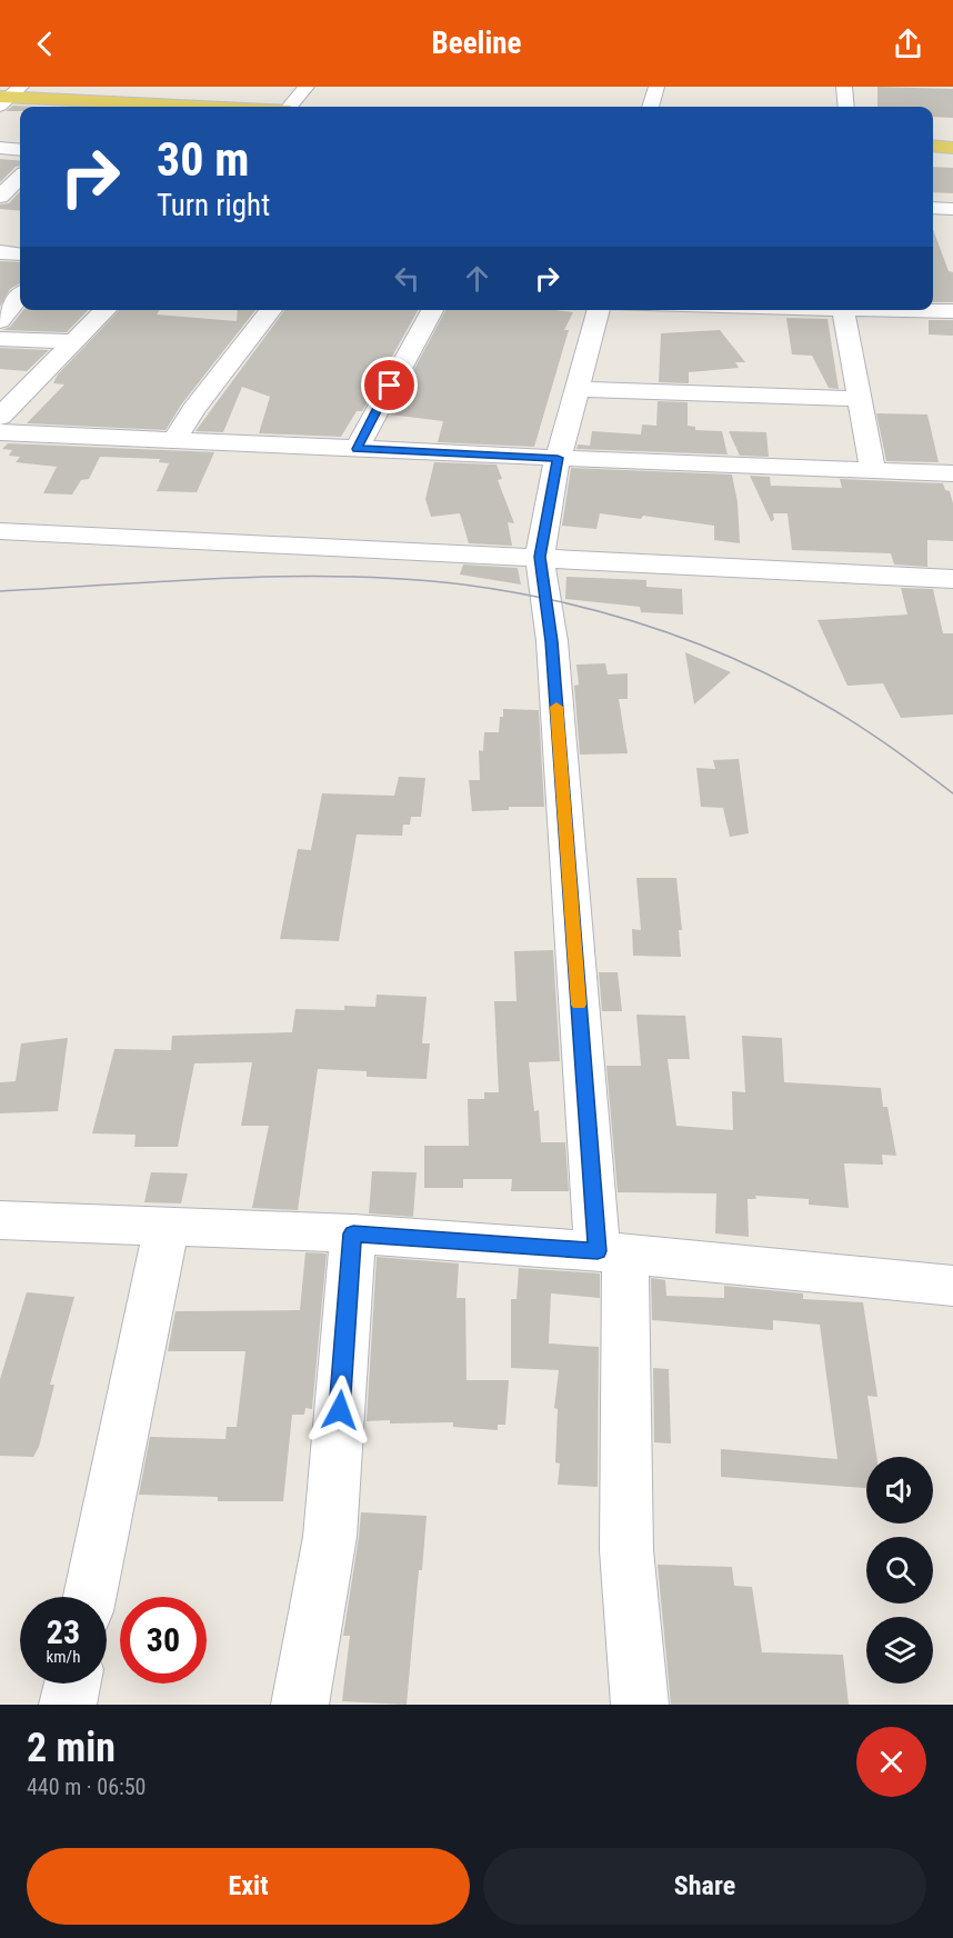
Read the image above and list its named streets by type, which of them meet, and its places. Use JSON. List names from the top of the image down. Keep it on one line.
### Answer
{"page":{"header":"Beeline","turn":["30 m","Turn right"],"speed":"23 km/h","limit":"30","heading":["2 min","440 m · 06:50"],"buttons":["Exit","Share"]}}
